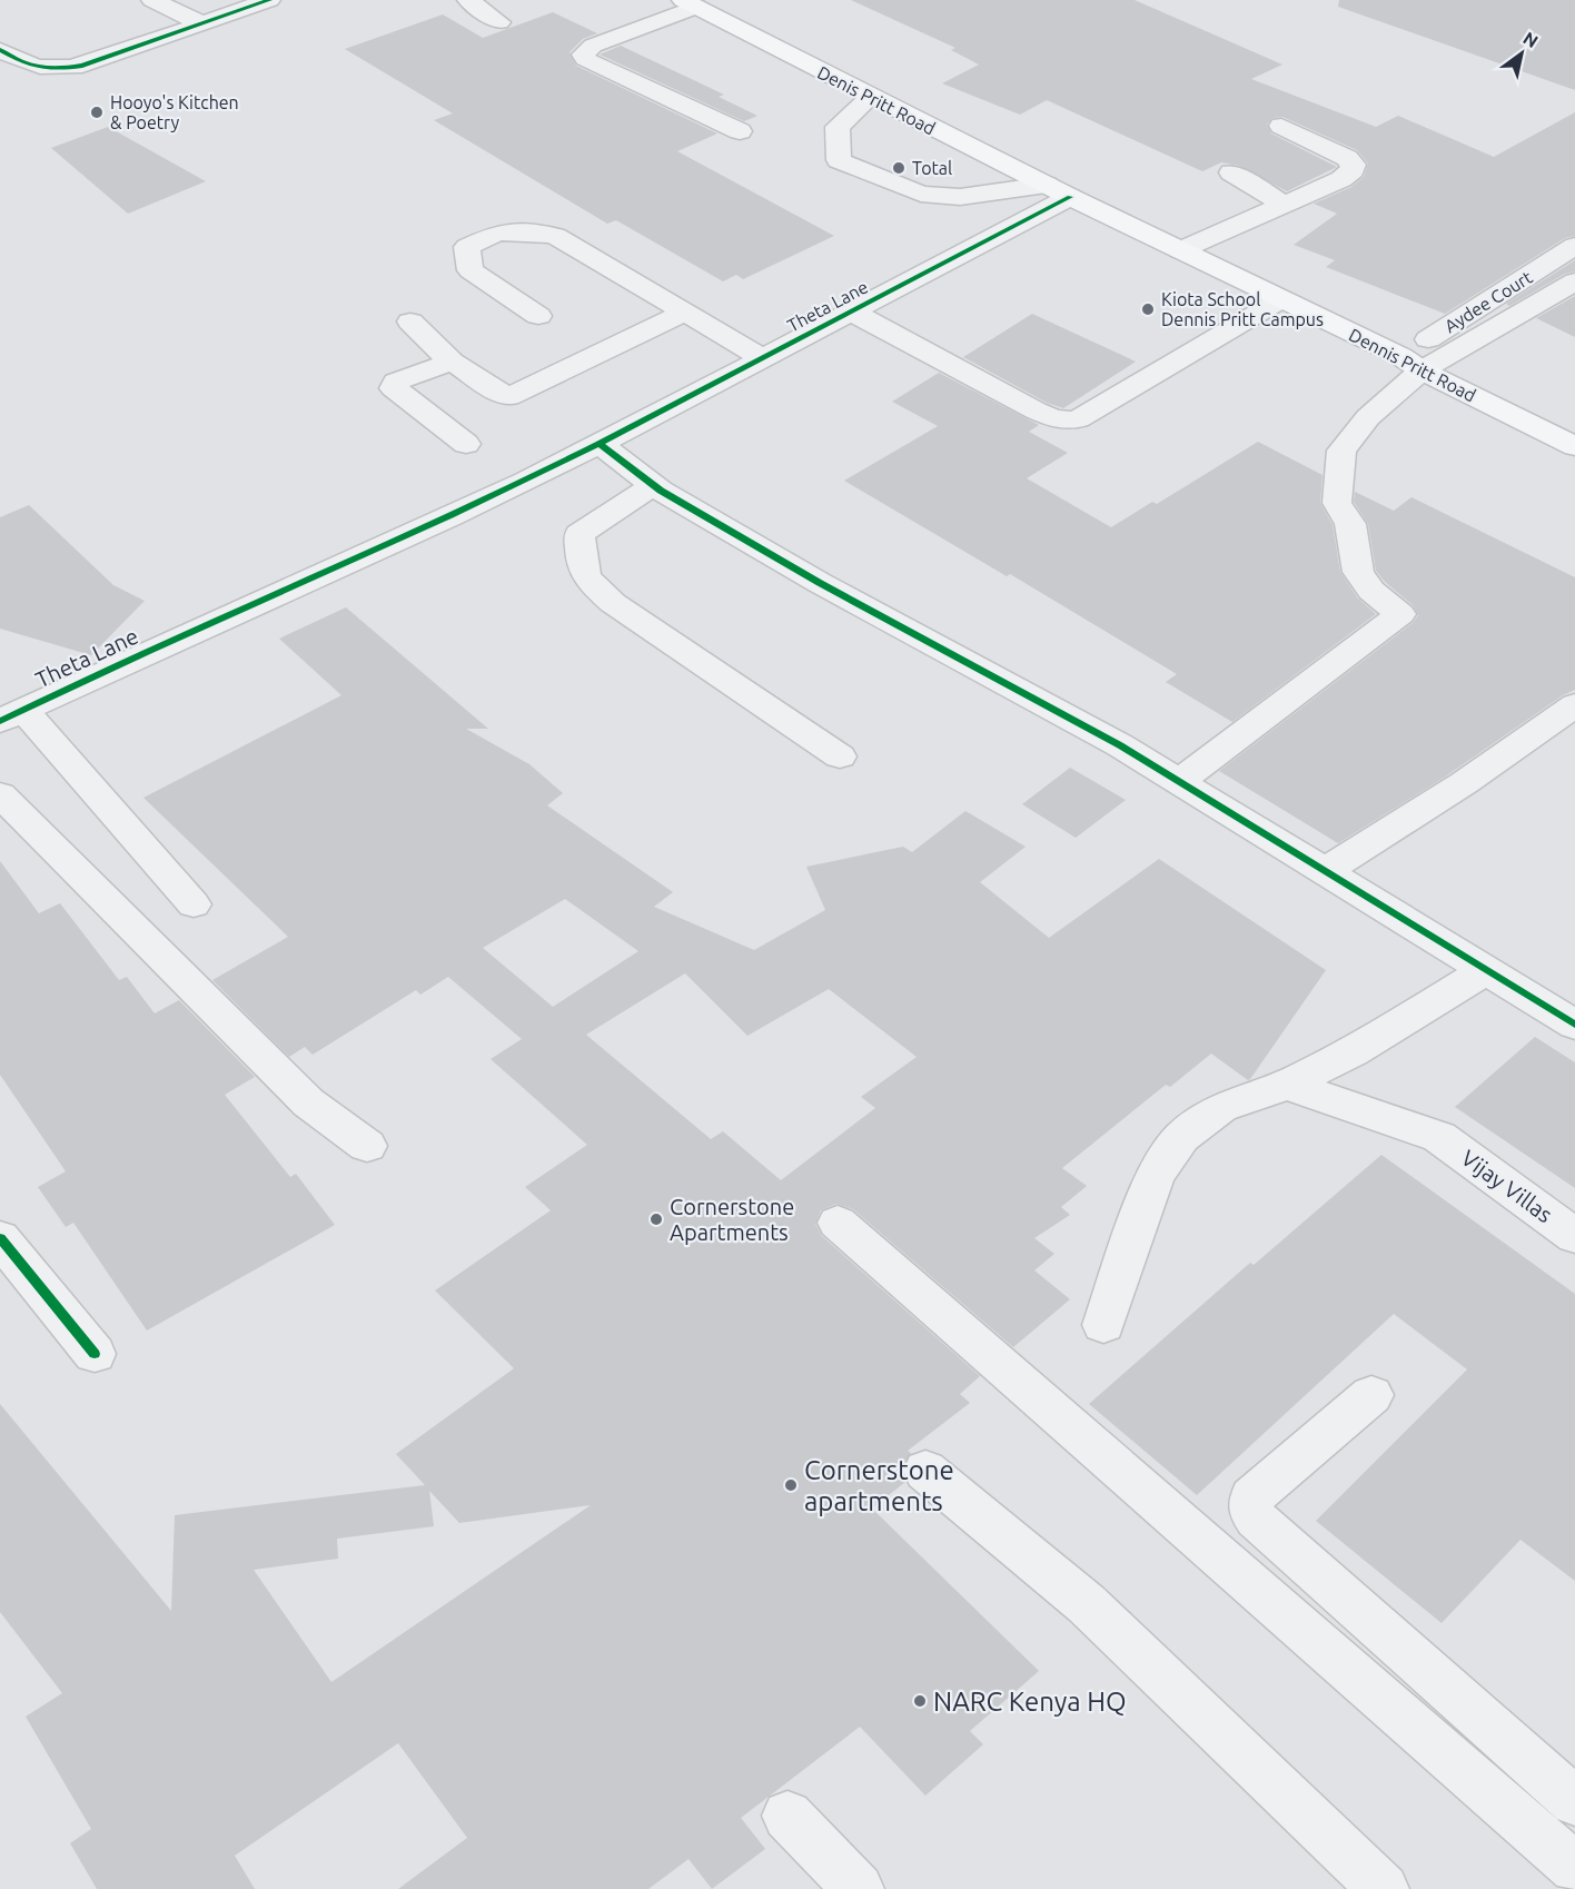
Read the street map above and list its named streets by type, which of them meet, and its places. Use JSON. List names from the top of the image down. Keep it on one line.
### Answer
{"streets":{"main road":["Denis Pritt Road","Dennis Pritt Road"],"street":["Aydee Court","Theta Lane","Vijay Villas"]},"crossings":[["Denis Pritt Road","Theta Lane"],["Denis Pritt Road","Dennis Pritt Road"],["Aydee Court","Dennis Pritt Road"],["Theta Lane","Dennis Pritt Road"]],"places":["Hooyo's Kitchen & Poetry","Total","Kiota School Dennis Pritt Campus","Cornerstone Apartments","Cornerstone apartments","NARC Kenya HQ"],"north":"top right"}
